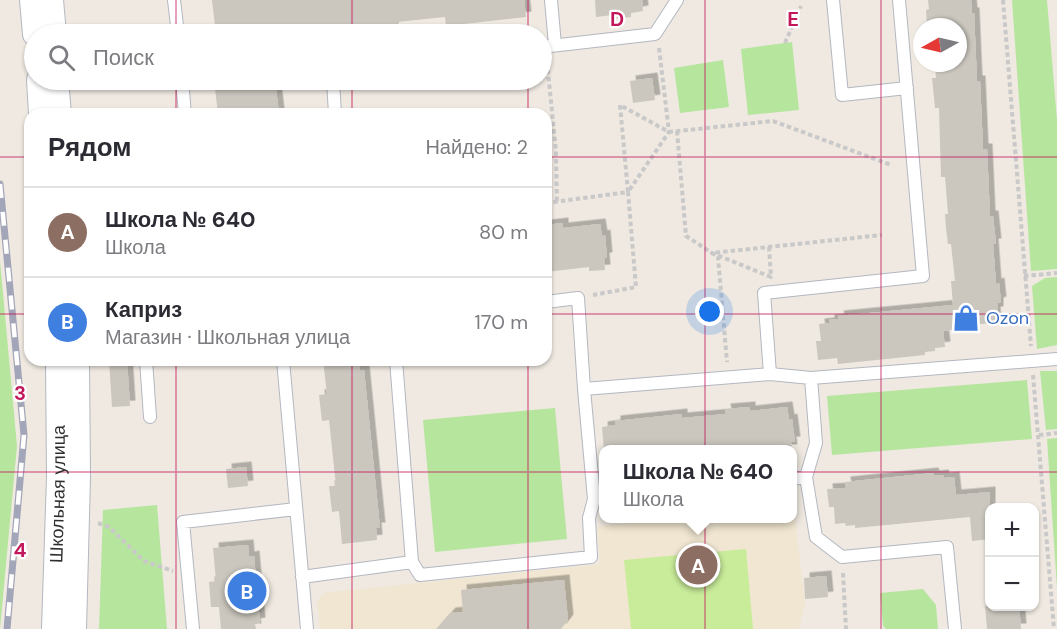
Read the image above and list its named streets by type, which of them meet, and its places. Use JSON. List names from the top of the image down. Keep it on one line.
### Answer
{"streets":{"street":["Школьная улица"]},"places":{"shop":["Ozon"]},"north":"left","page":{"search":"Поиск","heading":["Рядом","Найдено: 2"],"list":[{"mark":"A","name":"Школа № 640","note":"Школа","value":"80 m"},{"mark":"B","name":"Каприз","note":"Магазин · Школьная улица","value":"170 m"}],"popup":["Школа № 640","Школа"],"map_buttons":["+","−"],"pins":["A","B"]},"grid":{"columns":["D","E"],"rows":["3","4"]}}
